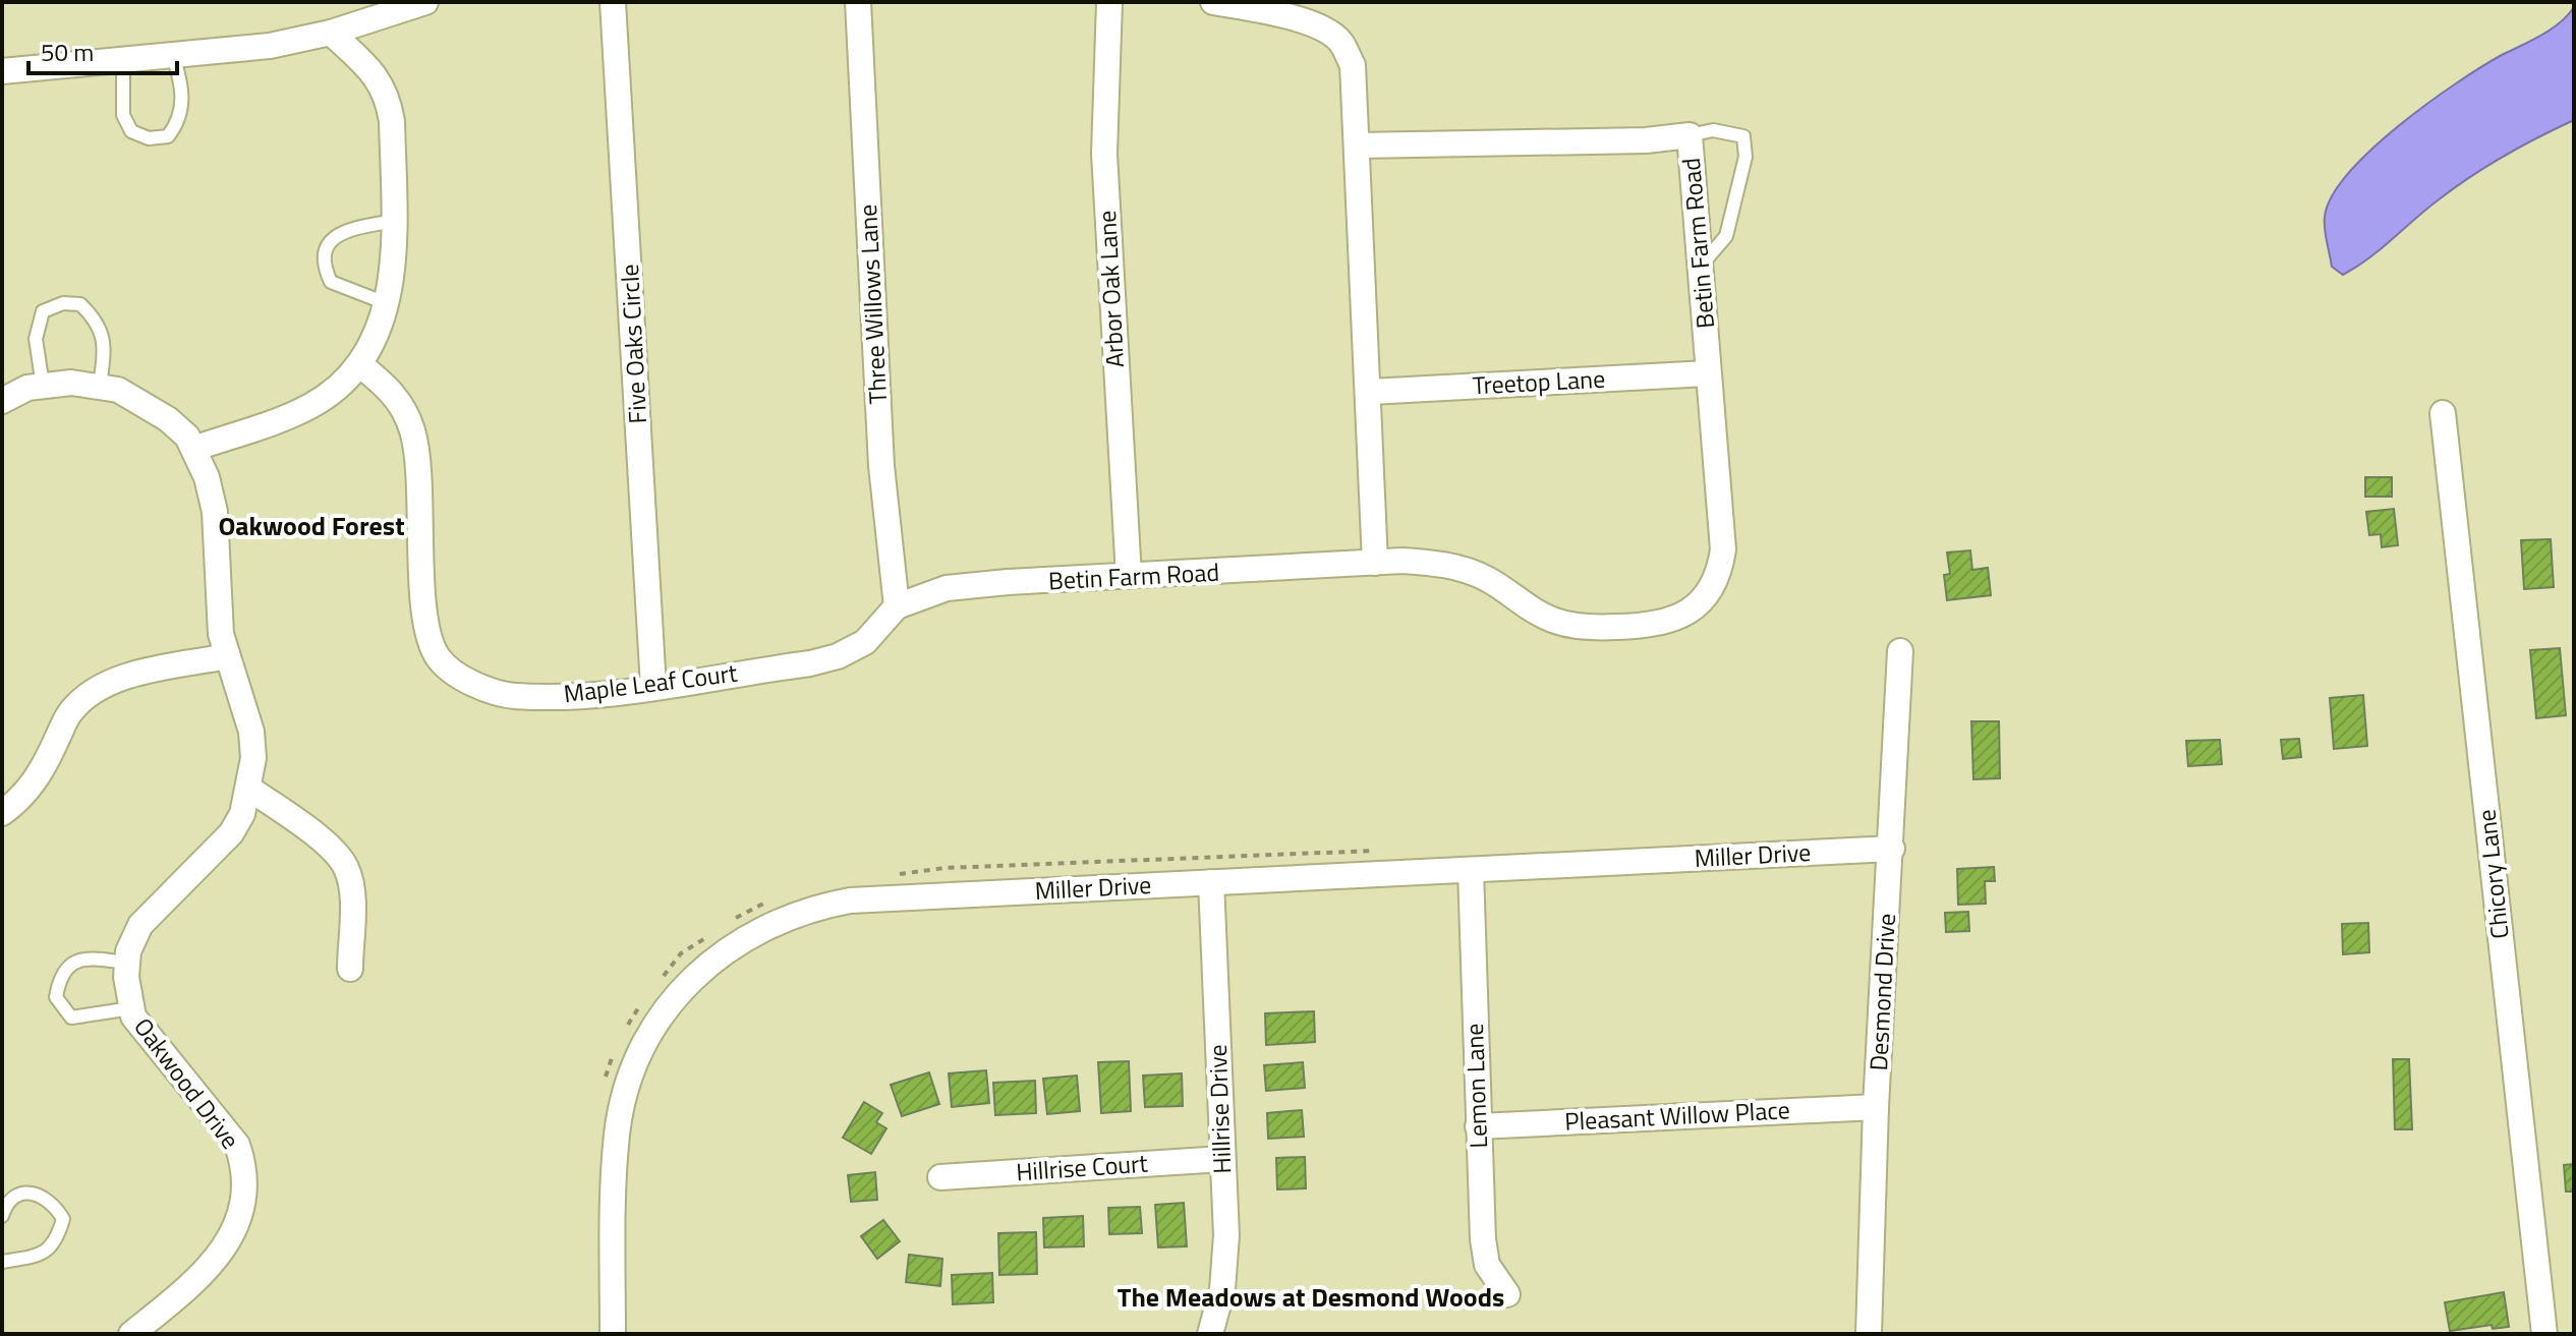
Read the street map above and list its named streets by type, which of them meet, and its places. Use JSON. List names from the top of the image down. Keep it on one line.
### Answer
{"streets":{"street":["Betin Farm Road","Arbor Oak Lane","Three Willows Lane","Five Oaks Circle","Treetop Lane","Maple Leaf Court","Miller Drive","Chicory Lane","Desmond Drive","Oakwood Drive","Lemon Lane","Hillrise Drive","Pleasant Willow Place","Hillrise Court"]},"crossings":[["Betin Farm Road","Arbor Oak Lane"],["Betin Farm Road","Three Willows Lane"],["Betin Farm Road","Treetop Lane"],["Betin Farm Road","Maple Leaf Court"],["Three Willows Lane","Maple Leaf Court"],["Five Oaks Circle","Maple Leaf Court"],["Miller Drive","Desmond Drive"],["Miller Drive","Lemon Lane"],["Miller Drive","Hillrise Drive"],["Desmond Drive","Pleasant Willow Place"],["Lemon Lane","Pleasant Willow Place"],["Hillrise Drive","Hillrise Court"]],"districts":["Oakwood Forest","The Meadows at Desmond Woods"],"scale_bar":"50 m"}
